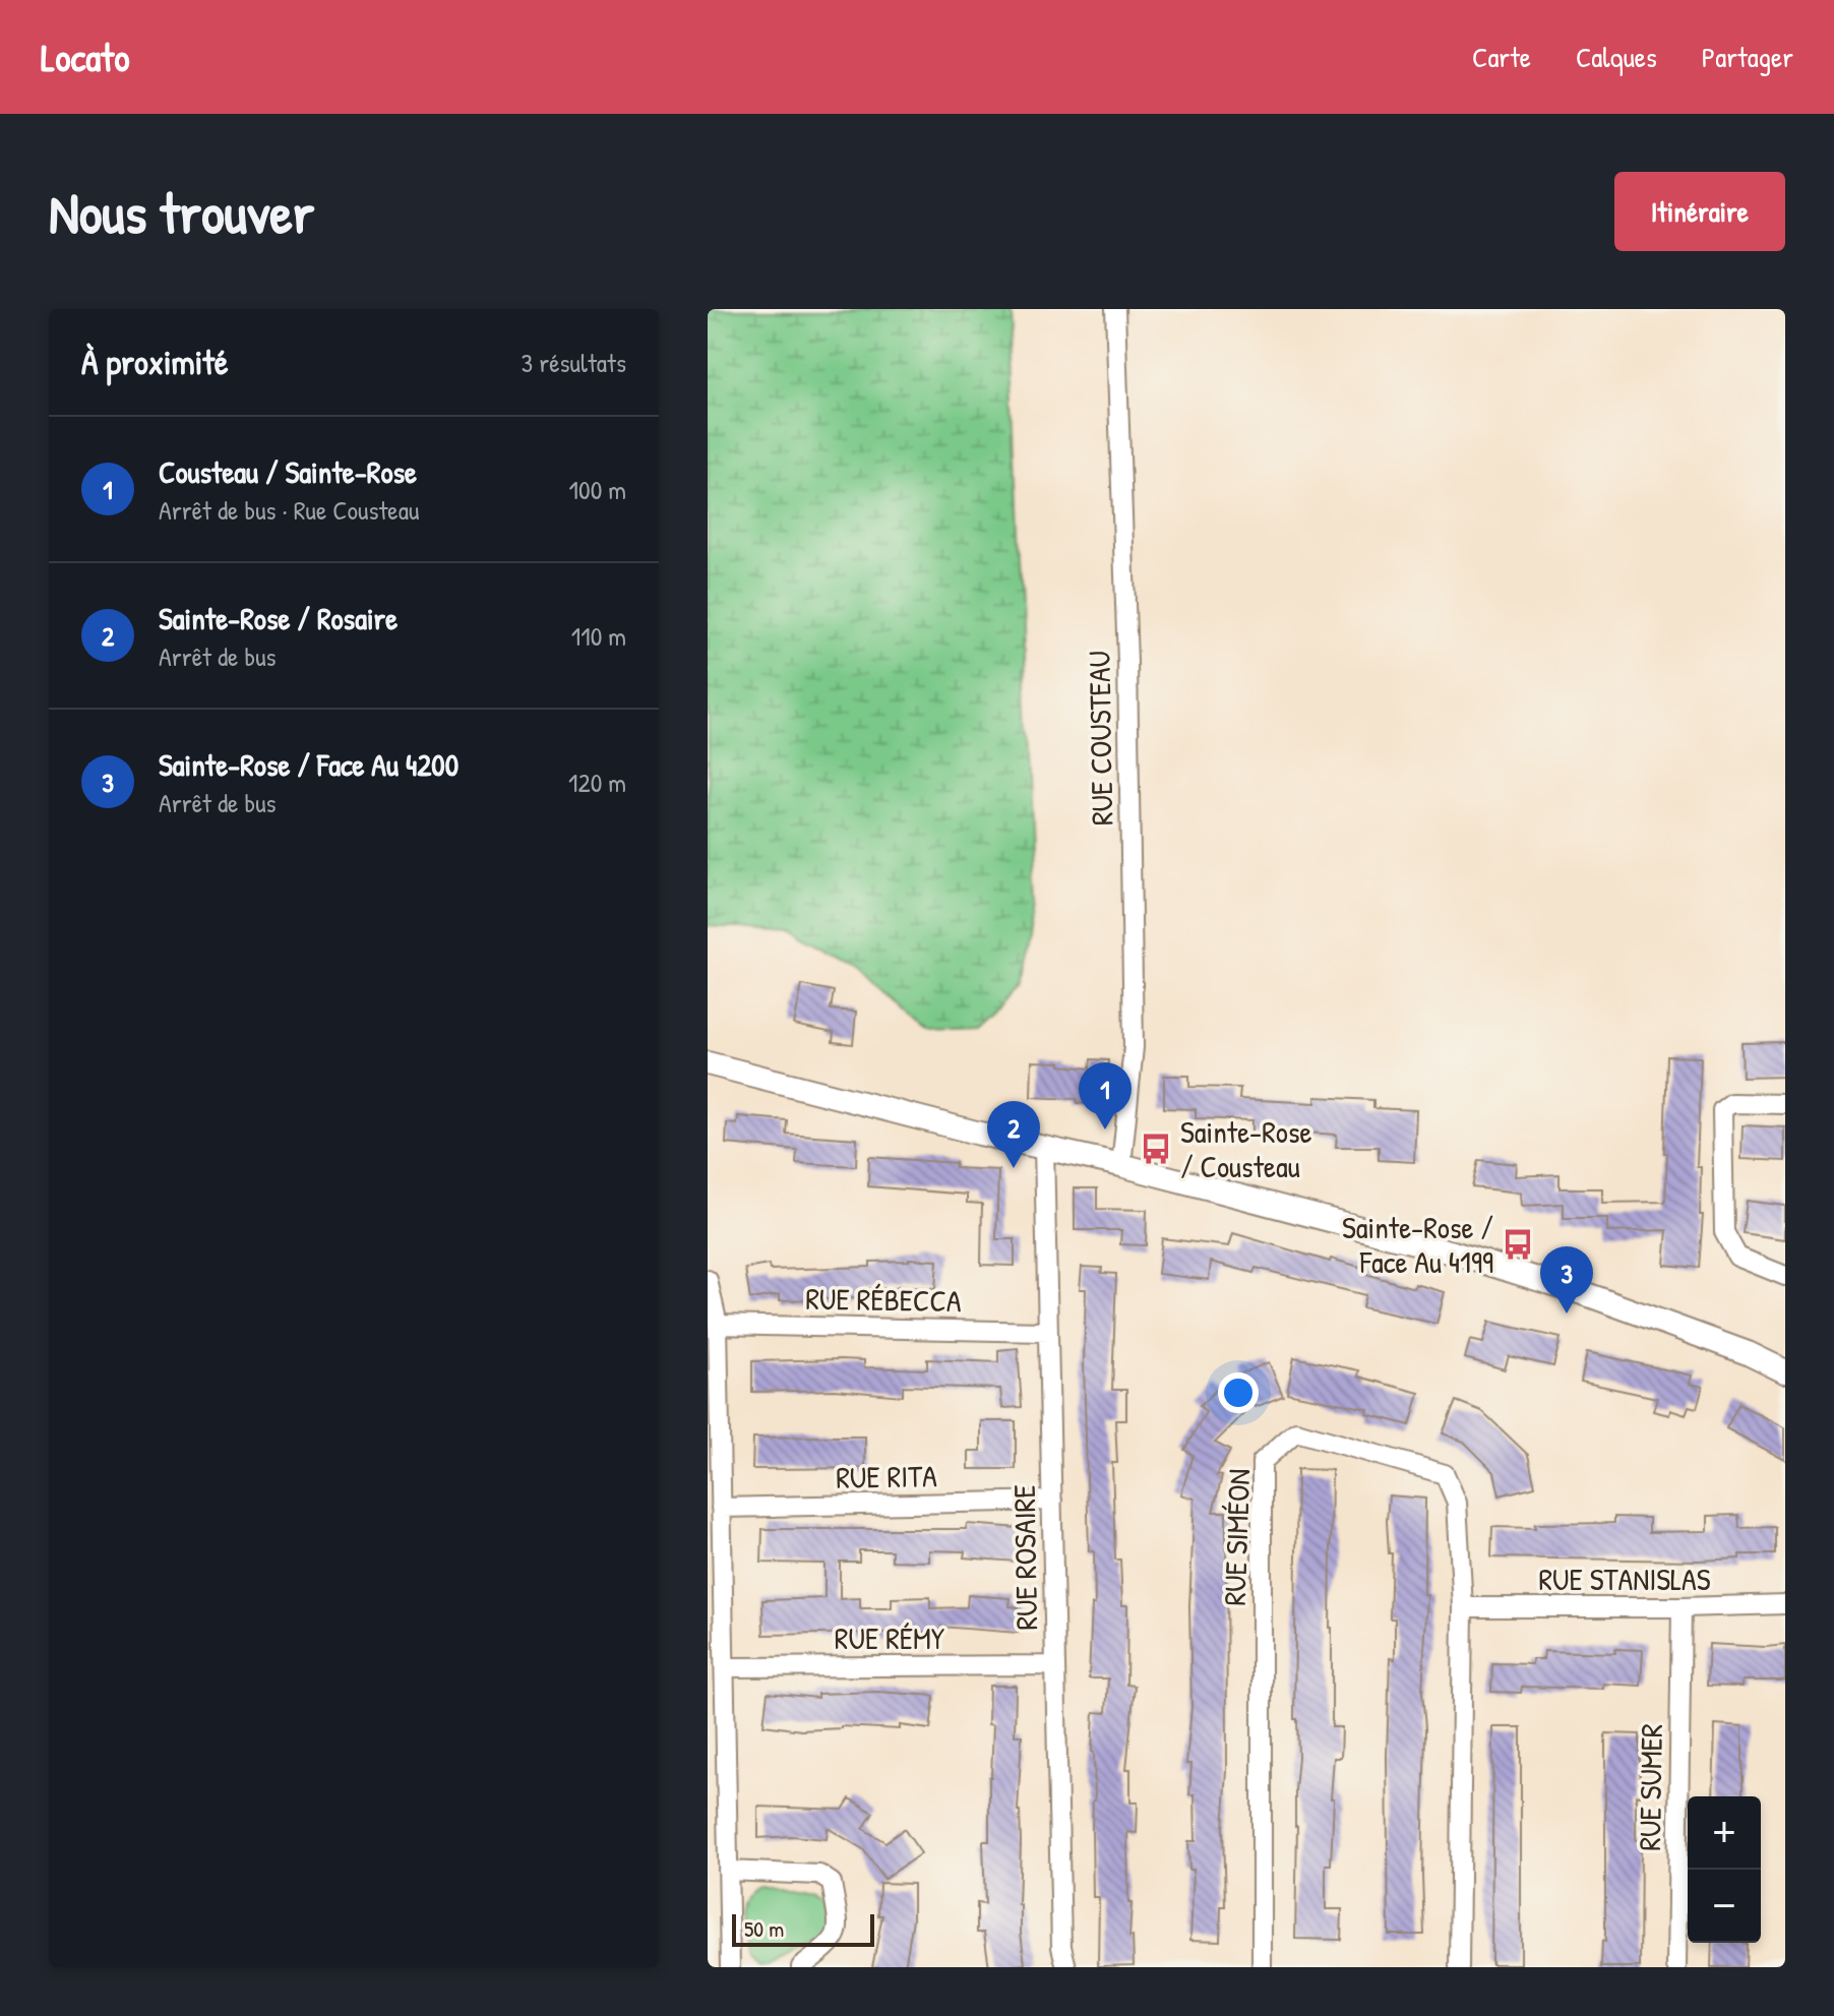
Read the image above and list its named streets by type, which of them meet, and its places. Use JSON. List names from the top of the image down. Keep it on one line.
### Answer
{"streets":{"street":["RUE COUSTEAU","RUE RÉBECCA","RUE RITA","RUE SIMÉON","RUE ROSAIRE","RUE STANISLAS","RUE RÉMY","RUE SUMER"]},"crossings":[["RUE RÉBECCA","RUE ROSAIRE"],["RUE RITA","RUE ROSAIRE"],["RUE SIMÉON","RUE STANISLAS"],["RUE ROSAIRE","RUE RÉMY"],["RUE STANISLAS","RUE SUMER"]],"places":{"bus stop":["Sainte-Rose / Cousteau","Sainte-Rose / Face Au 4199"]},"scale_bar":"50 m","page":{"header":"Locato","nav":["Carte","Calques","Partager"],"buttons":"Itinéraire","title":"Nous trouver","heading":["À proximité","3 résultats"],"list":[{"mark":"1","name":"Cousteau / Sainte-Rose","note":"Arrêt de bus · Rue Cousteau","value":"100 m"},{"mark":"2","name":"Sainte-Rose / Rosaire","note":"Arrêt de bus","value":"110 m"},{"mark":"3","name":"Sainte-Rose / Face Au 4200","note":"Arrêt de bus","value":"120 m"}],"pins":["1","2","3"],"map_buttons":["+","−"],"scale":"50 m"}}
